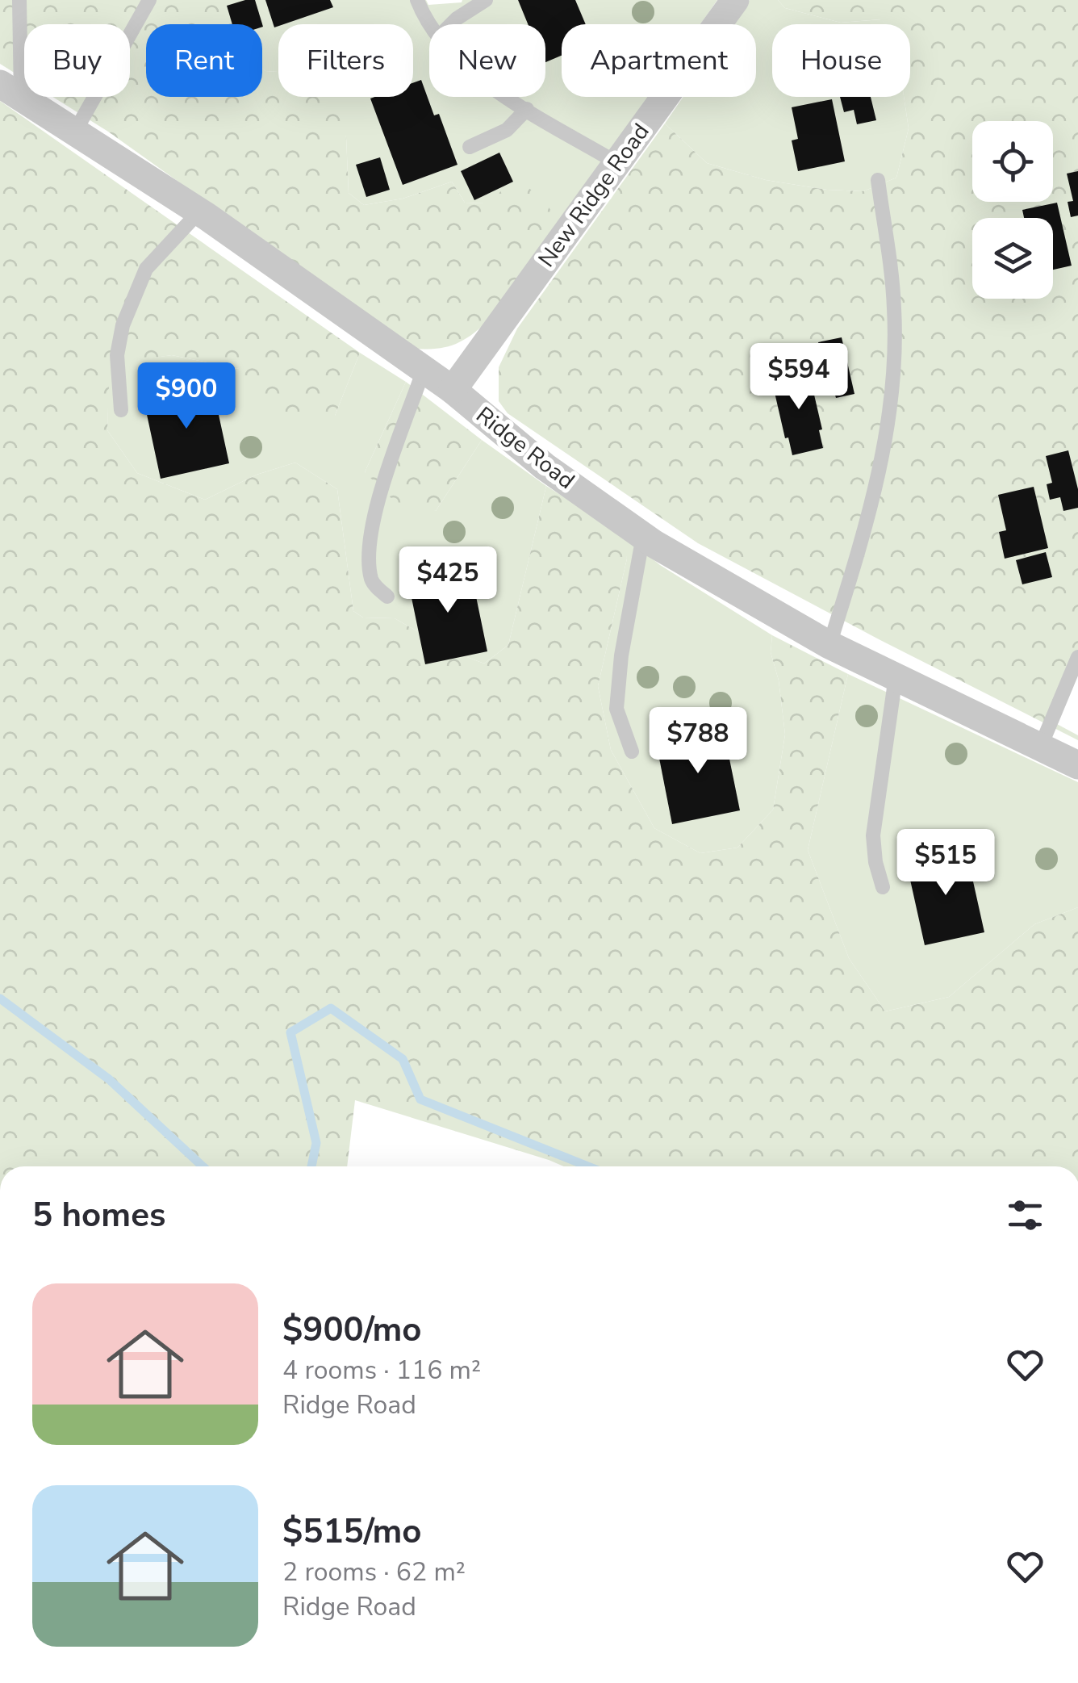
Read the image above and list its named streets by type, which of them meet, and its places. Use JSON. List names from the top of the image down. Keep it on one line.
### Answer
{"streets":{"street":["New Ridge Road","Ridge Road"]},"crossings":[["New Ridge Road","Ridge Road"]],"page":{"chip":["Buy","Rent","Filters","New","Apartment","House"],"price":["$594","$900","$425","$788","$515"],"heading":"5 homes","list":[{"name":"$900/mo","note":"4 rooms · 116 m² · Ridge Road"},{"name":"$515/mo","note":"2 rooms · 62 m² · Ridge Road"}]}}
